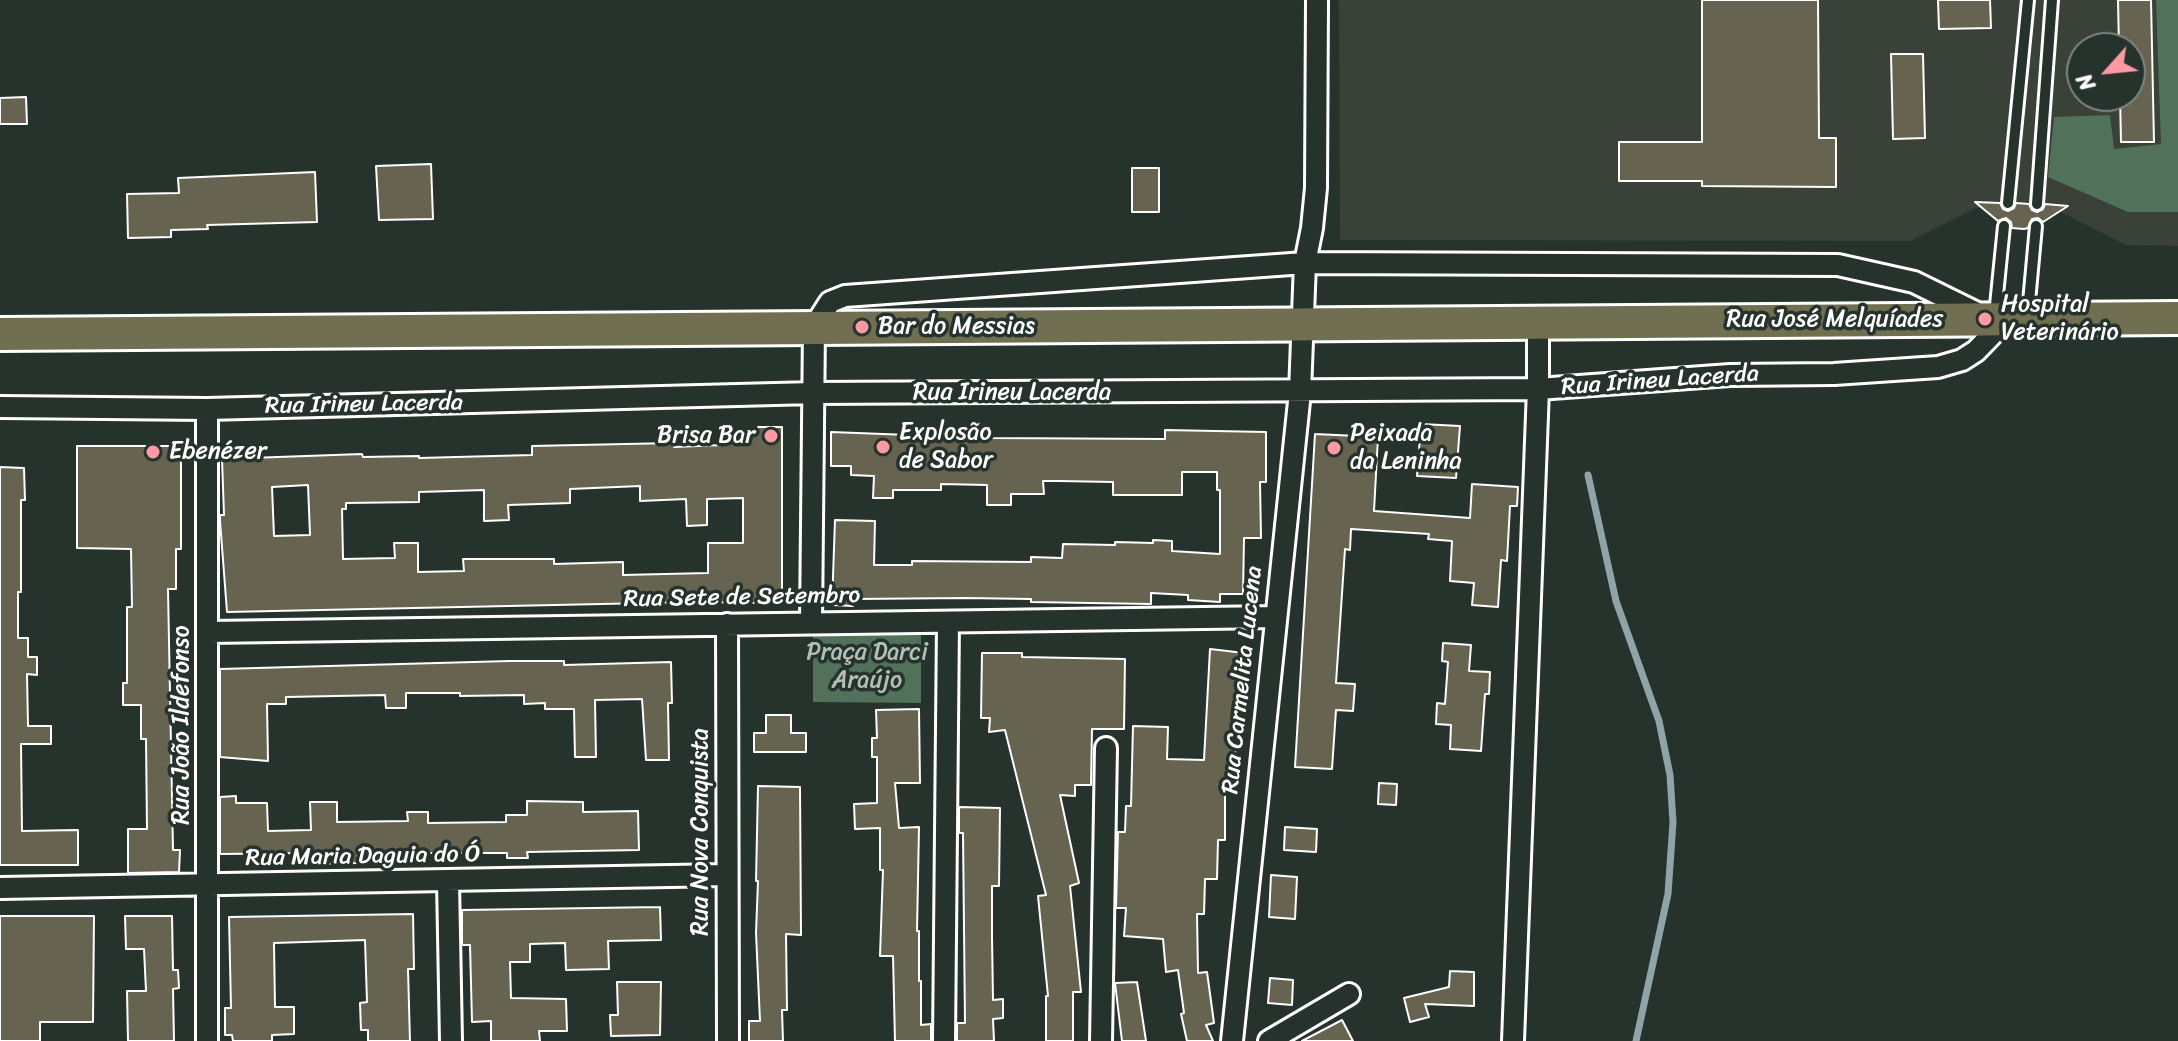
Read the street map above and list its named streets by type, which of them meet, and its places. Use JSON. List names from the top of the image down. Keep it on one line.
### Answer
{"streets":{"main road":["Rua José Melquíades"],"street":["Rua Irineu Lacerda","Rua Sete de Setembro","Rua Carmelita Lucena","Rua João Ildefonso","Rua Nova Conquista","Rua Maria Daguia do Ó"]},"crossings":[["Rua José Melquíades","Rua Irineu Lacerda"],["Rua Irineu Lacerda","Rua Carmelita Lucena"],["Rua Irineu Lacerda","Rua João Ildefonso"],["Rua Sete de Setembro","Rua Carmelita Lucena"],["Rua Sete de Setembro","Rua João Ildefonso"],["Rua Sete de Setembro","Rua Nova Conquista"],["Rua João Ildefonso","Rua Maria Daguia do Ó"],["Rua Nova Conquista","Rua Maria Daguia do Ó"]],"parks":["Praça Darci Araújo"],"places":["Hospital Veterinário","Bar do Messias","Brisa Bar","Explosão de Sabor","Peixada da Leninha","Ebenézer"],"north":"bottom left"}
